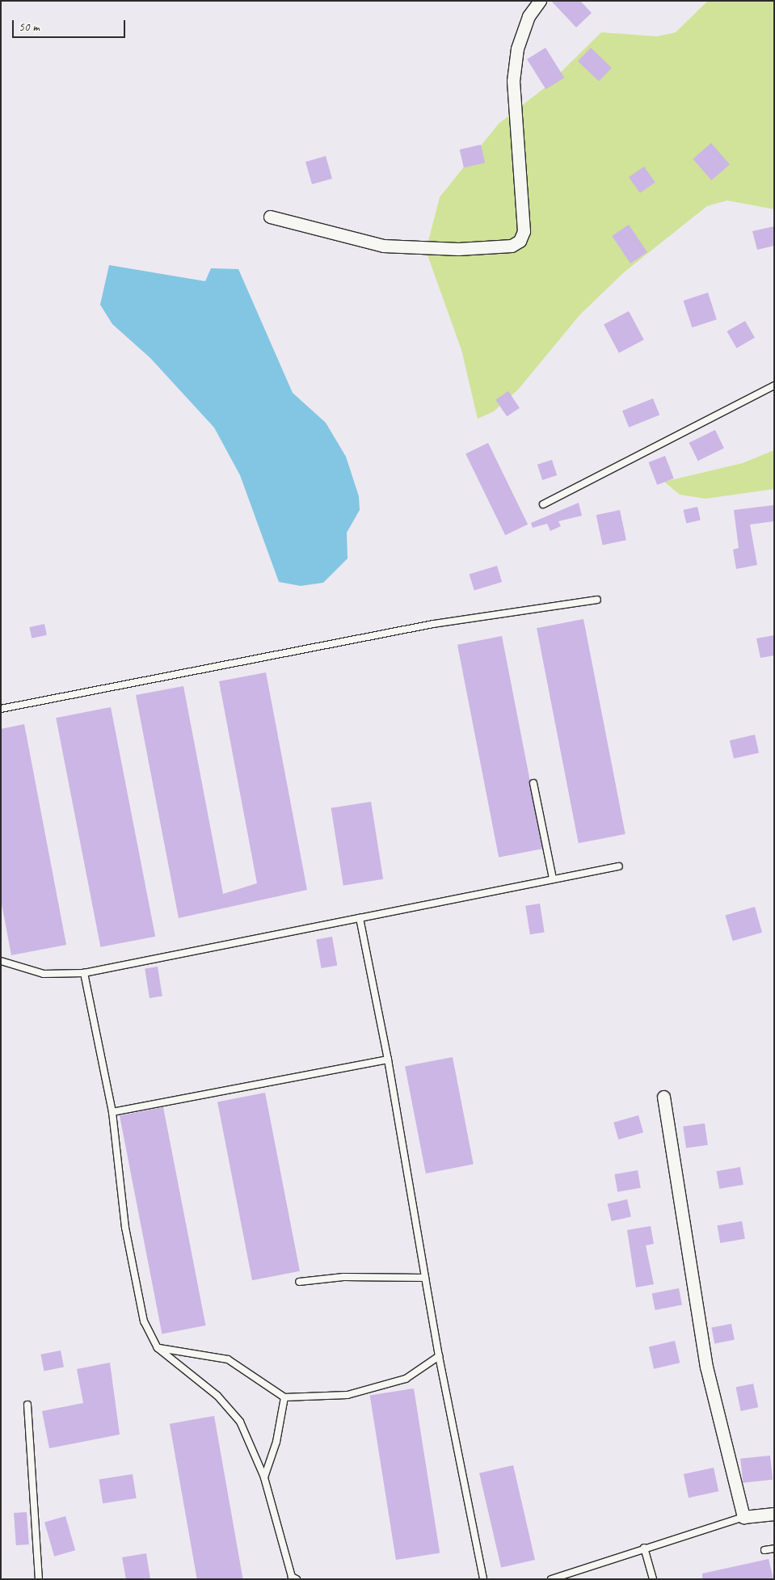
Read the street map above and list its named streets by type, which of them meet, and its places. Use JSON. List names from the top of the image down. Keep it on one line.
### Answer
{"scale_bar":"50 m"}
